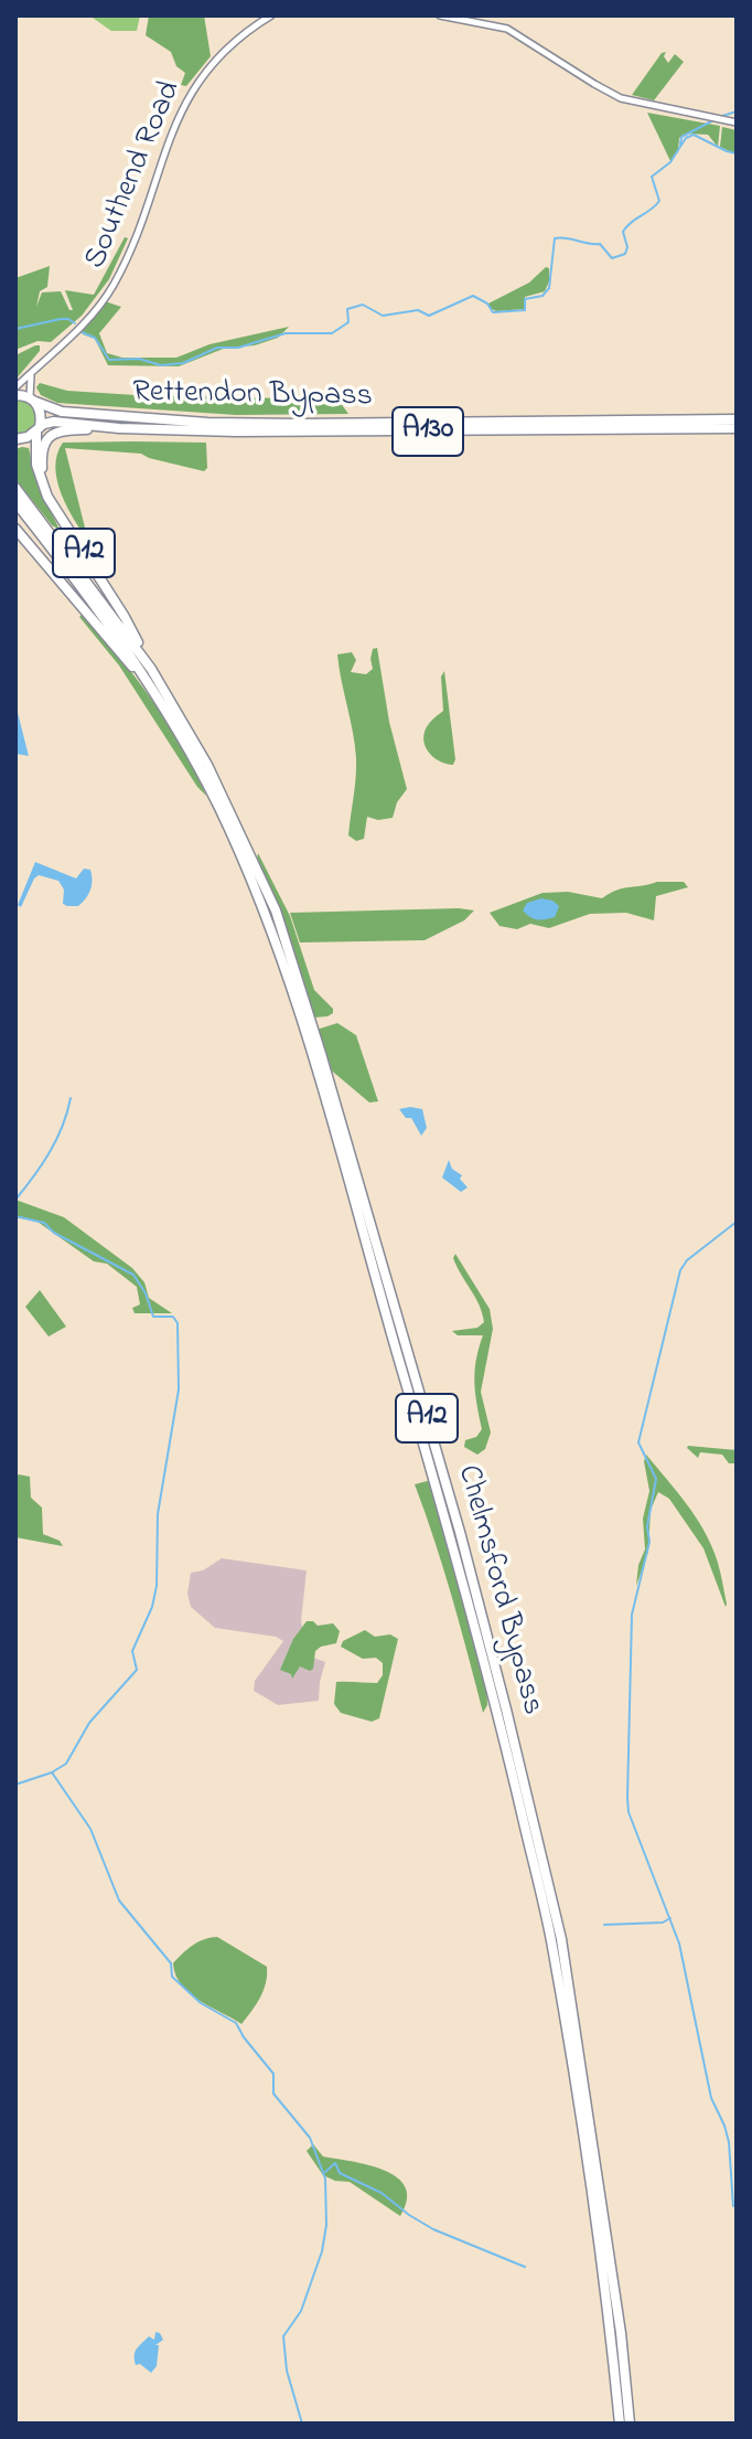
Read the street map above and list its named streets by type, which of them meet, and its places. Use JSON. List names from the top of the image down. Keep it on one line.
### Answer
{"streets":{"highway":["Rettendon Bypass","A130","A12","Chelmsford Bypass"],"street":["Southend Road"]},"crossings":[["Rettendon Bypass","A12"],["A12","Chelmsford Bypass"]]}
